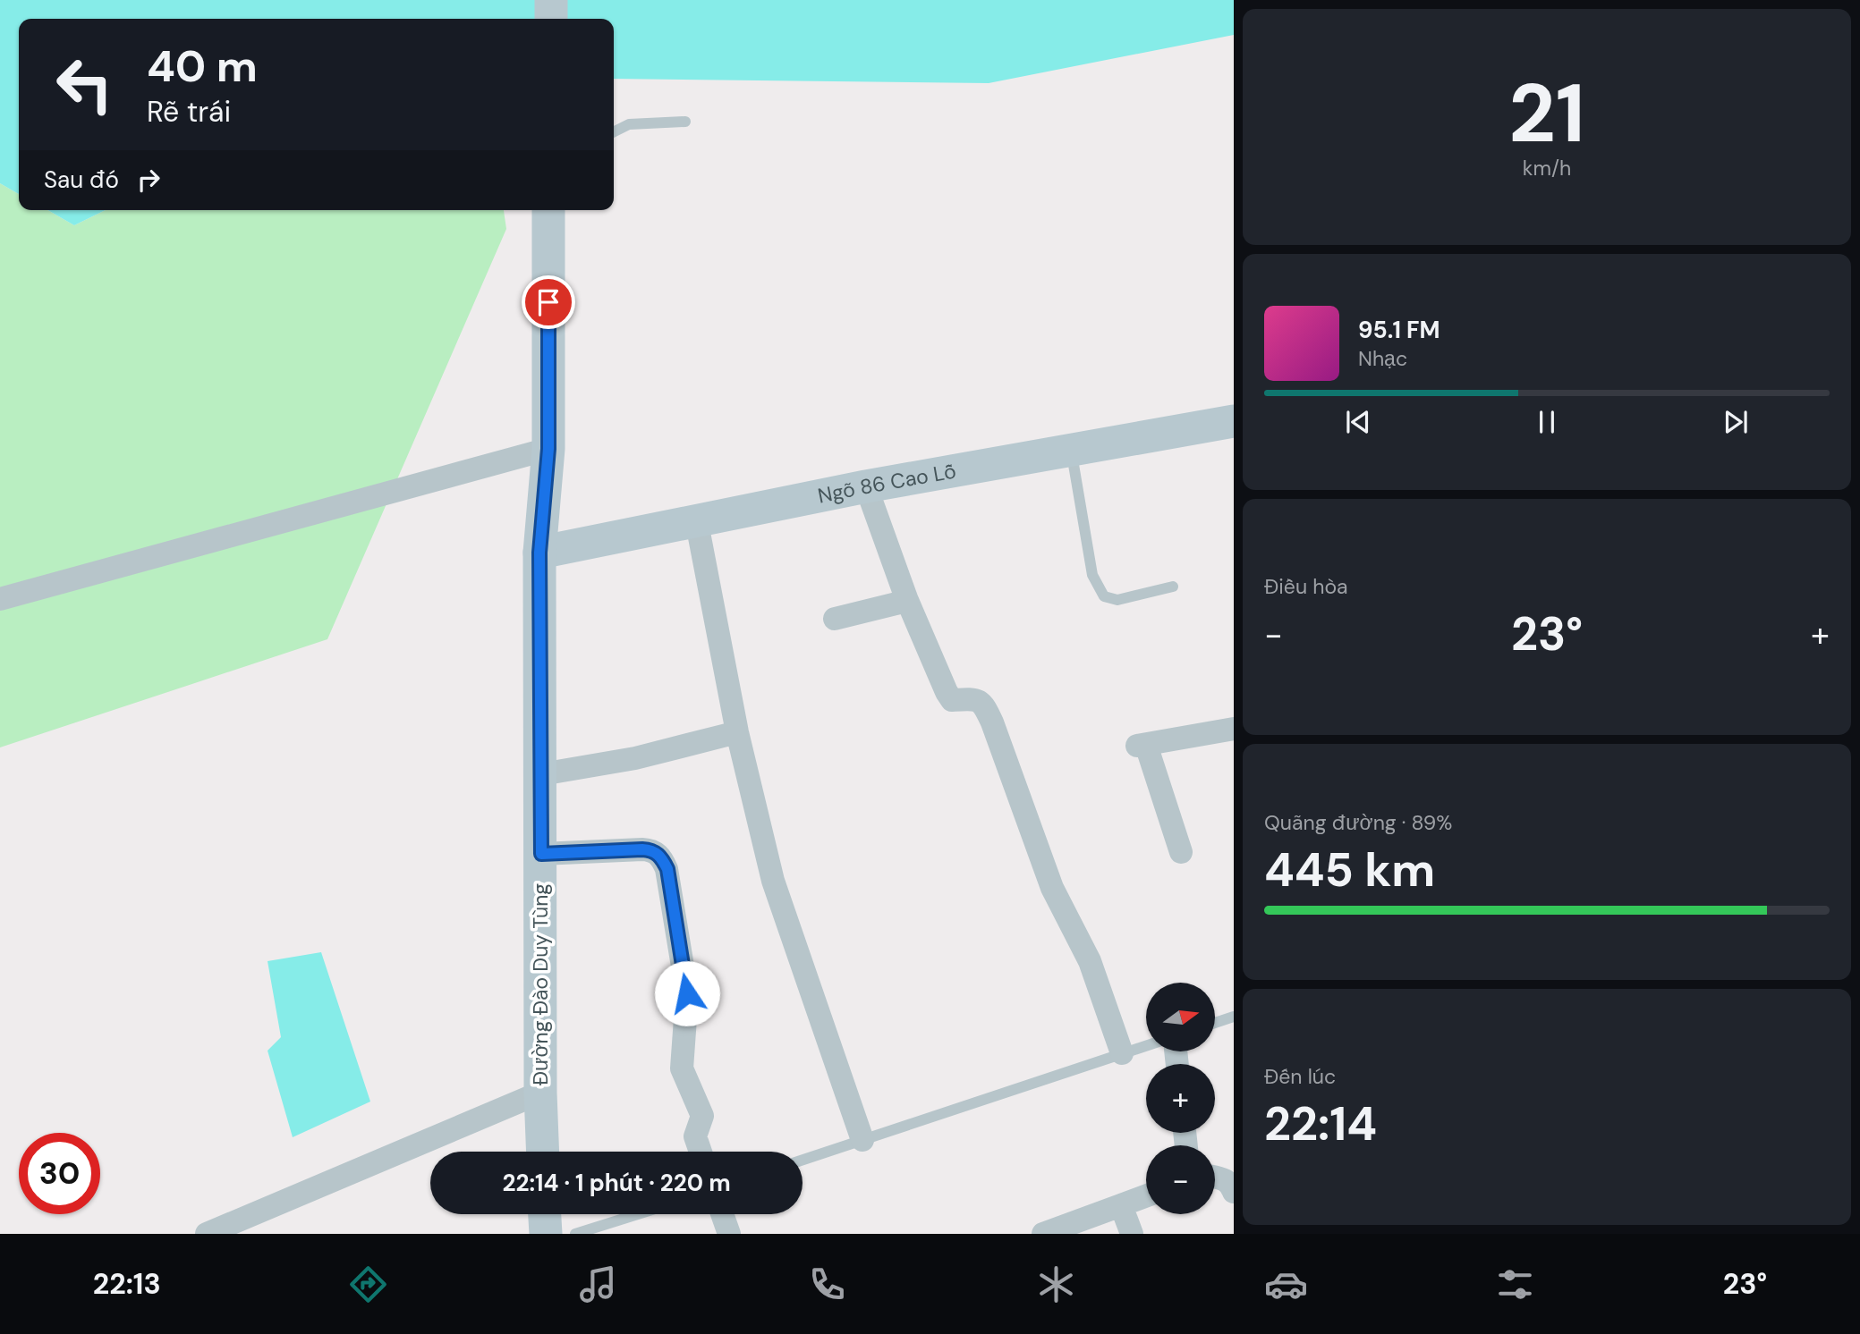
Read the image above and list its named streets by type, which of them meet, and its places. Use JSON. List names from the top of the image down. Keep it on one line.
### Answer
{"streets":{"street":["Ngõ 86 Cao Lỗ","Đường Đào Duy Tùng"]},"crossings":[["Ngõ 86 Cao Lỗ","Đường Đào Duy Tùng"]],"north":"right","page":{"tile":[["21","km/h"],"Điều hòa",["Quãng đường · 89%","445 km"],["Đến lúc","22:14"]],"turn":["40 m","Rẽ trái"],"then":"Sau đó","song":["95.1 FM","Nhạc"],"heat":["−","23°","+"],"map_buttons":["+","−"],"limit":"30","trip":"22:14 · 1 phút · 220 m","tabs":["22:13","23°"]}}
